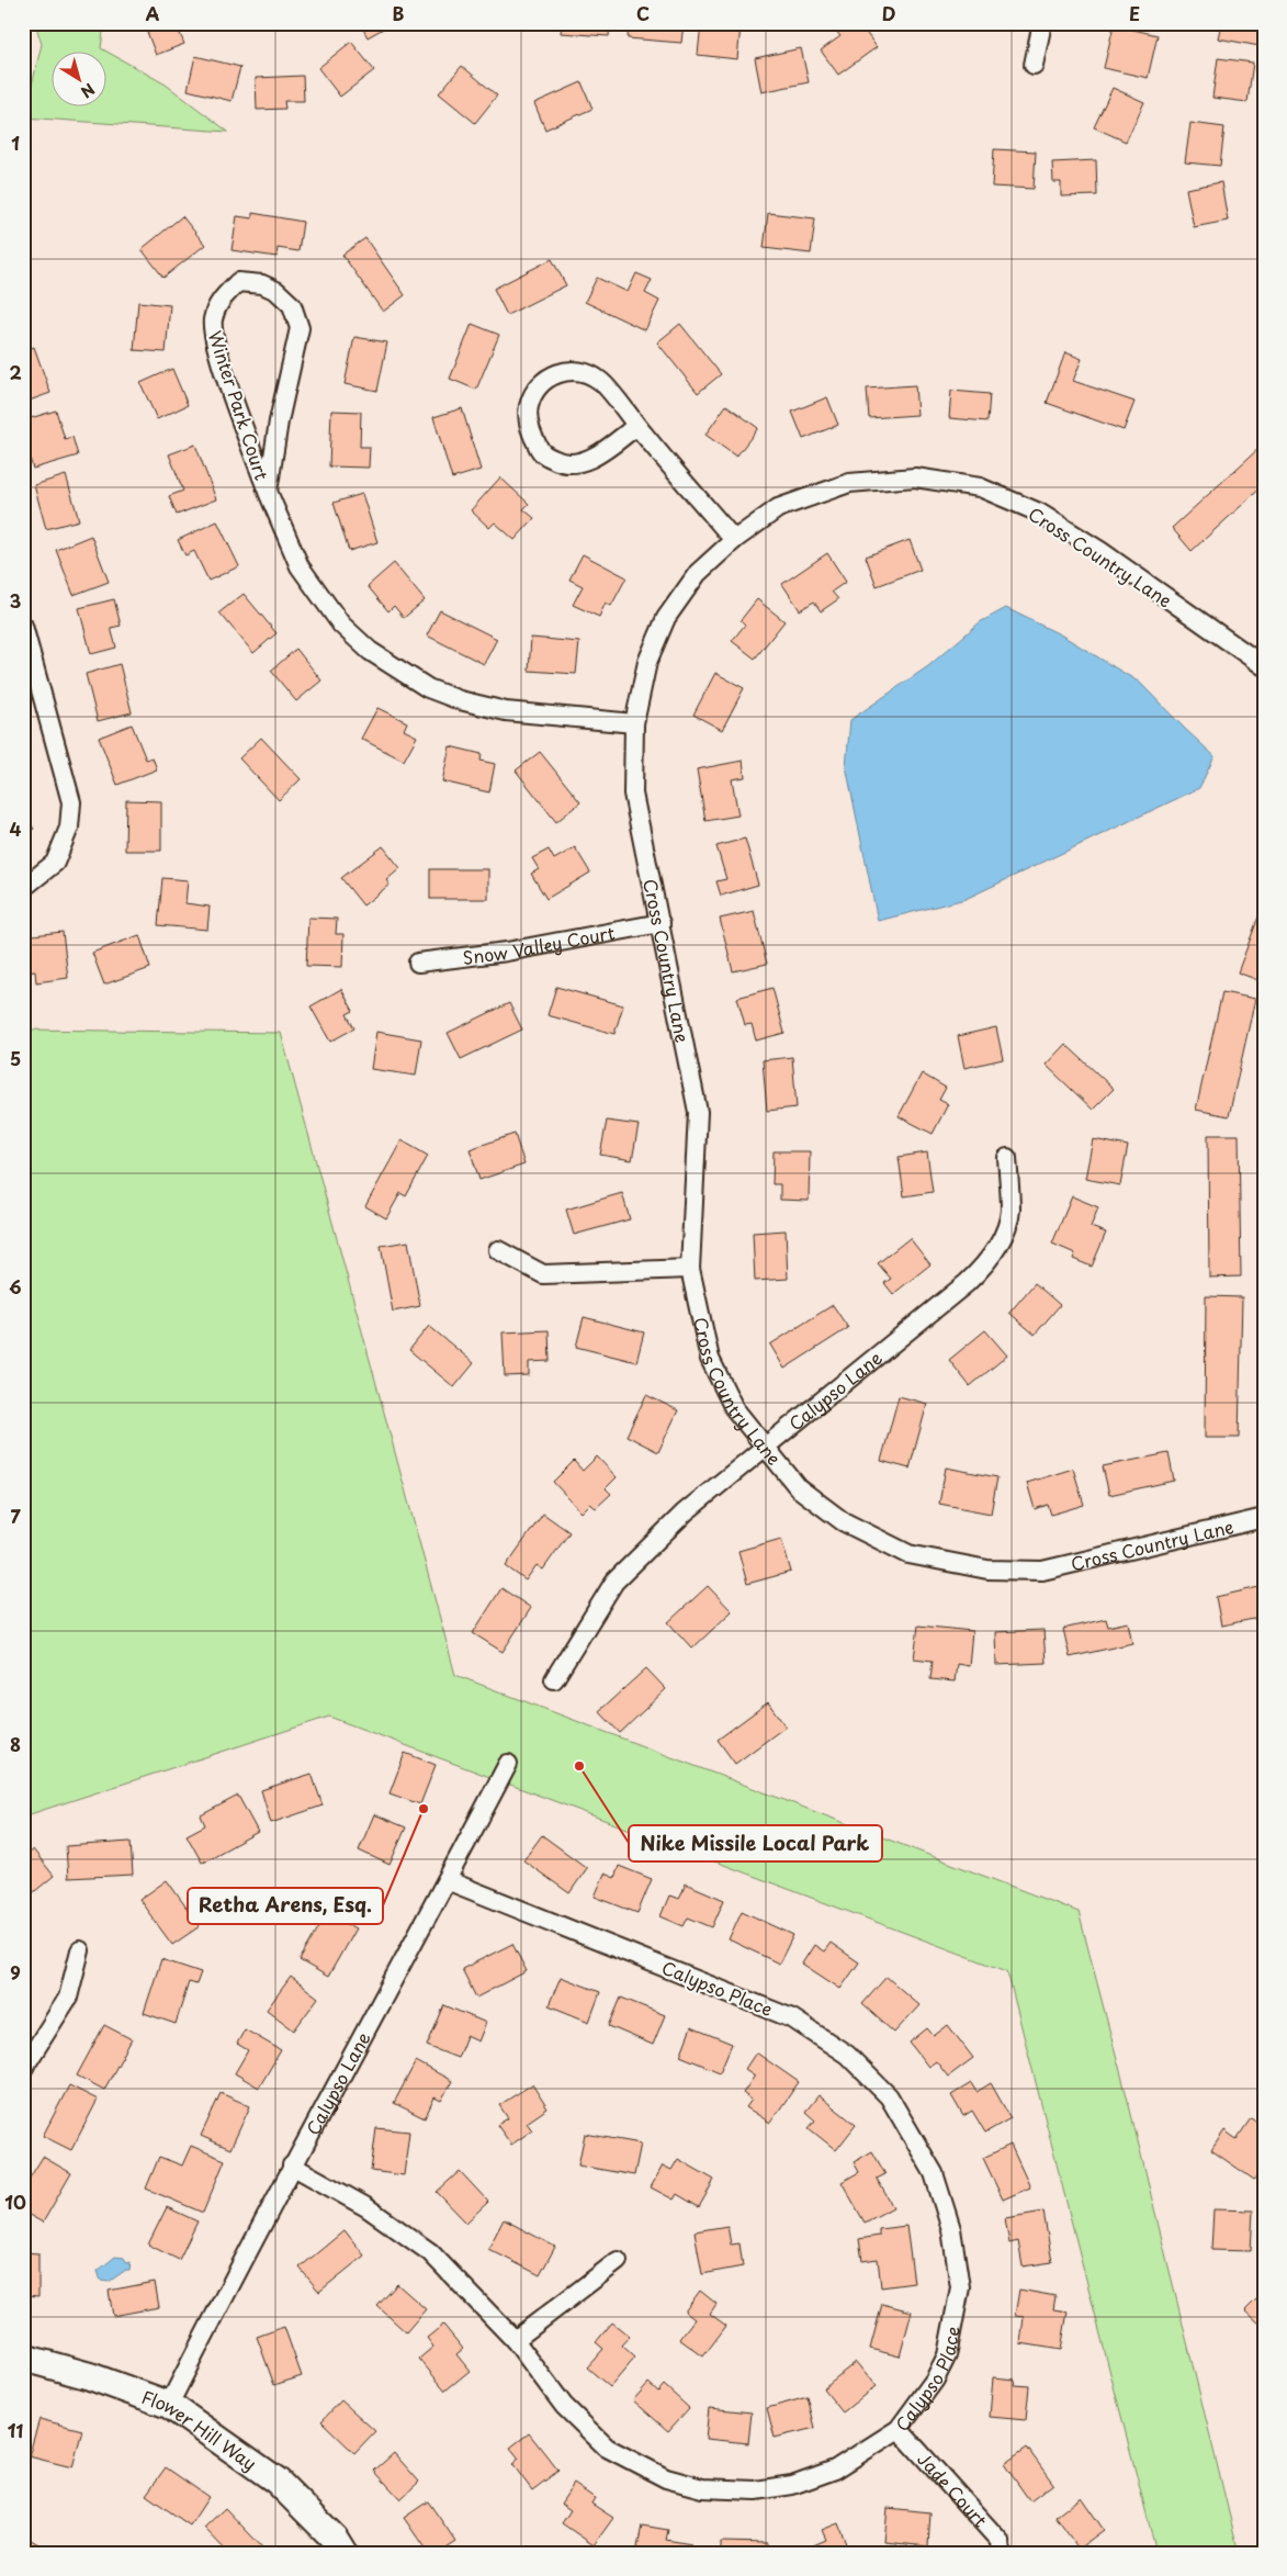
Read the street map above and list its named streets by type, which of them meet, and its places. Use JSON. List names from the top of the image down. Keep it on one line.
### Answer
{"streets":{"street":["Winter Park Court","Cross Country Lane","Snow Valley Court","Calypso Lane","Calypso Place","Flower Hill Way","Jade Court"]},"crossings":[["Winter Park Court","Cross Country Lane"],["Cross Country Lane","Snow Valley Court"],["Cross Country Lane","Calypso Lane"],["Calypso Lane","Calypso Place"],["Calypso Lane","Flower Hill Way"],["Calypso Place","Jade Court"]],"places":["Nike Missile Local Park","Retha Arens, Esq."],"north":"bottom right","grid":{"columns":["A","B","C","D","E"],"rows":["1","2","3","4","5","6","7","8","9","10","11"]}}
